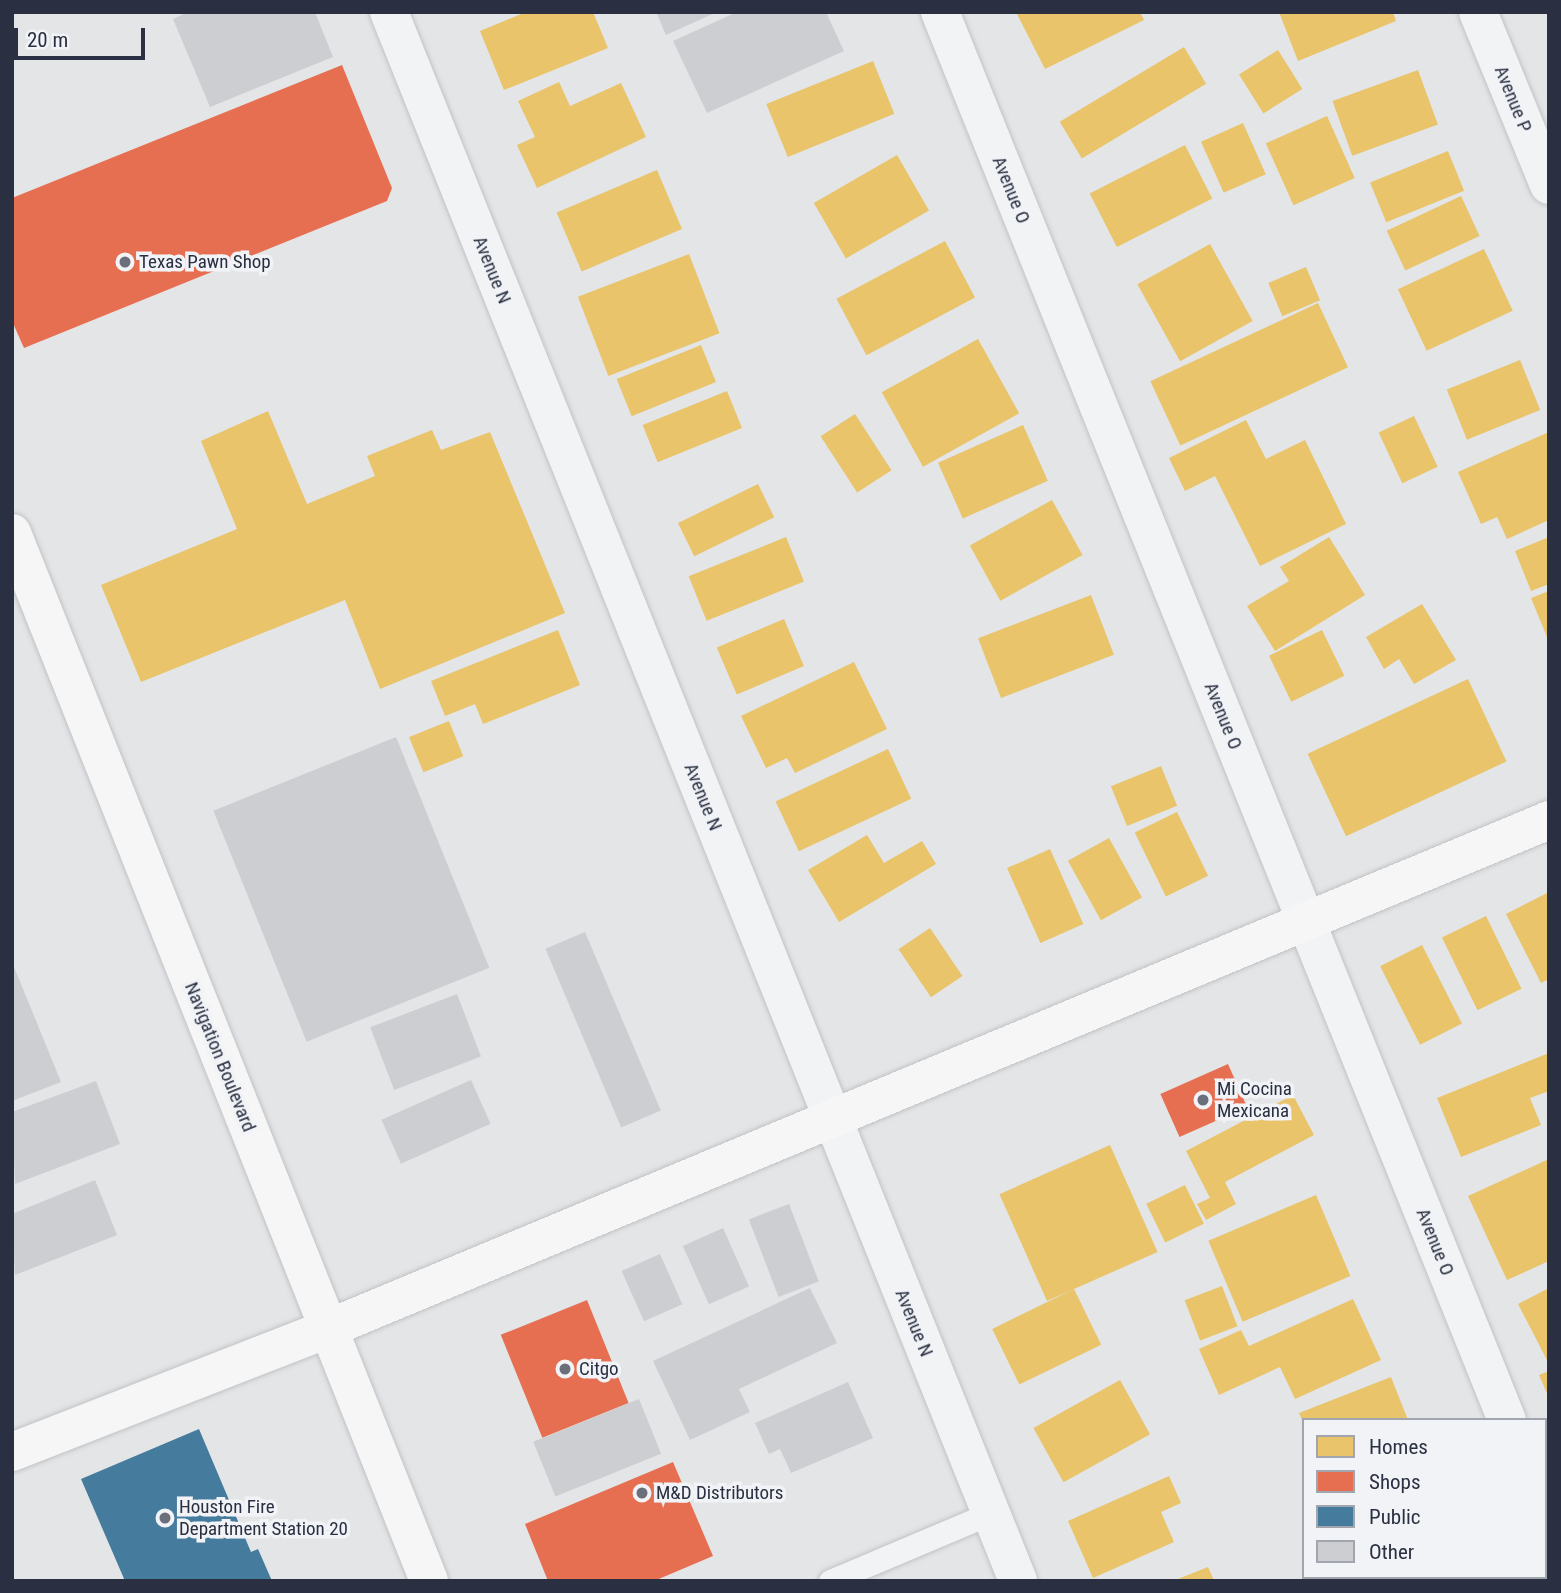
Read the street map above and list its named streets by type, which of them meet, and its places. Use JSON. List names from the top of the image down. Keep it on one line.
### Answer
{"streets":{"main road":["Navigation Boulevard"],"street":["Avenue P","Avenue O","Avenue N"]},"places":["Texas Pawn Shop","Mi Cocina Mexicana","Citgo","M&D Distributors","Houston Fire Department Station 20"],"legend":["Homes","Shops","Public","Other"],"scale_bar":"20 m"}
